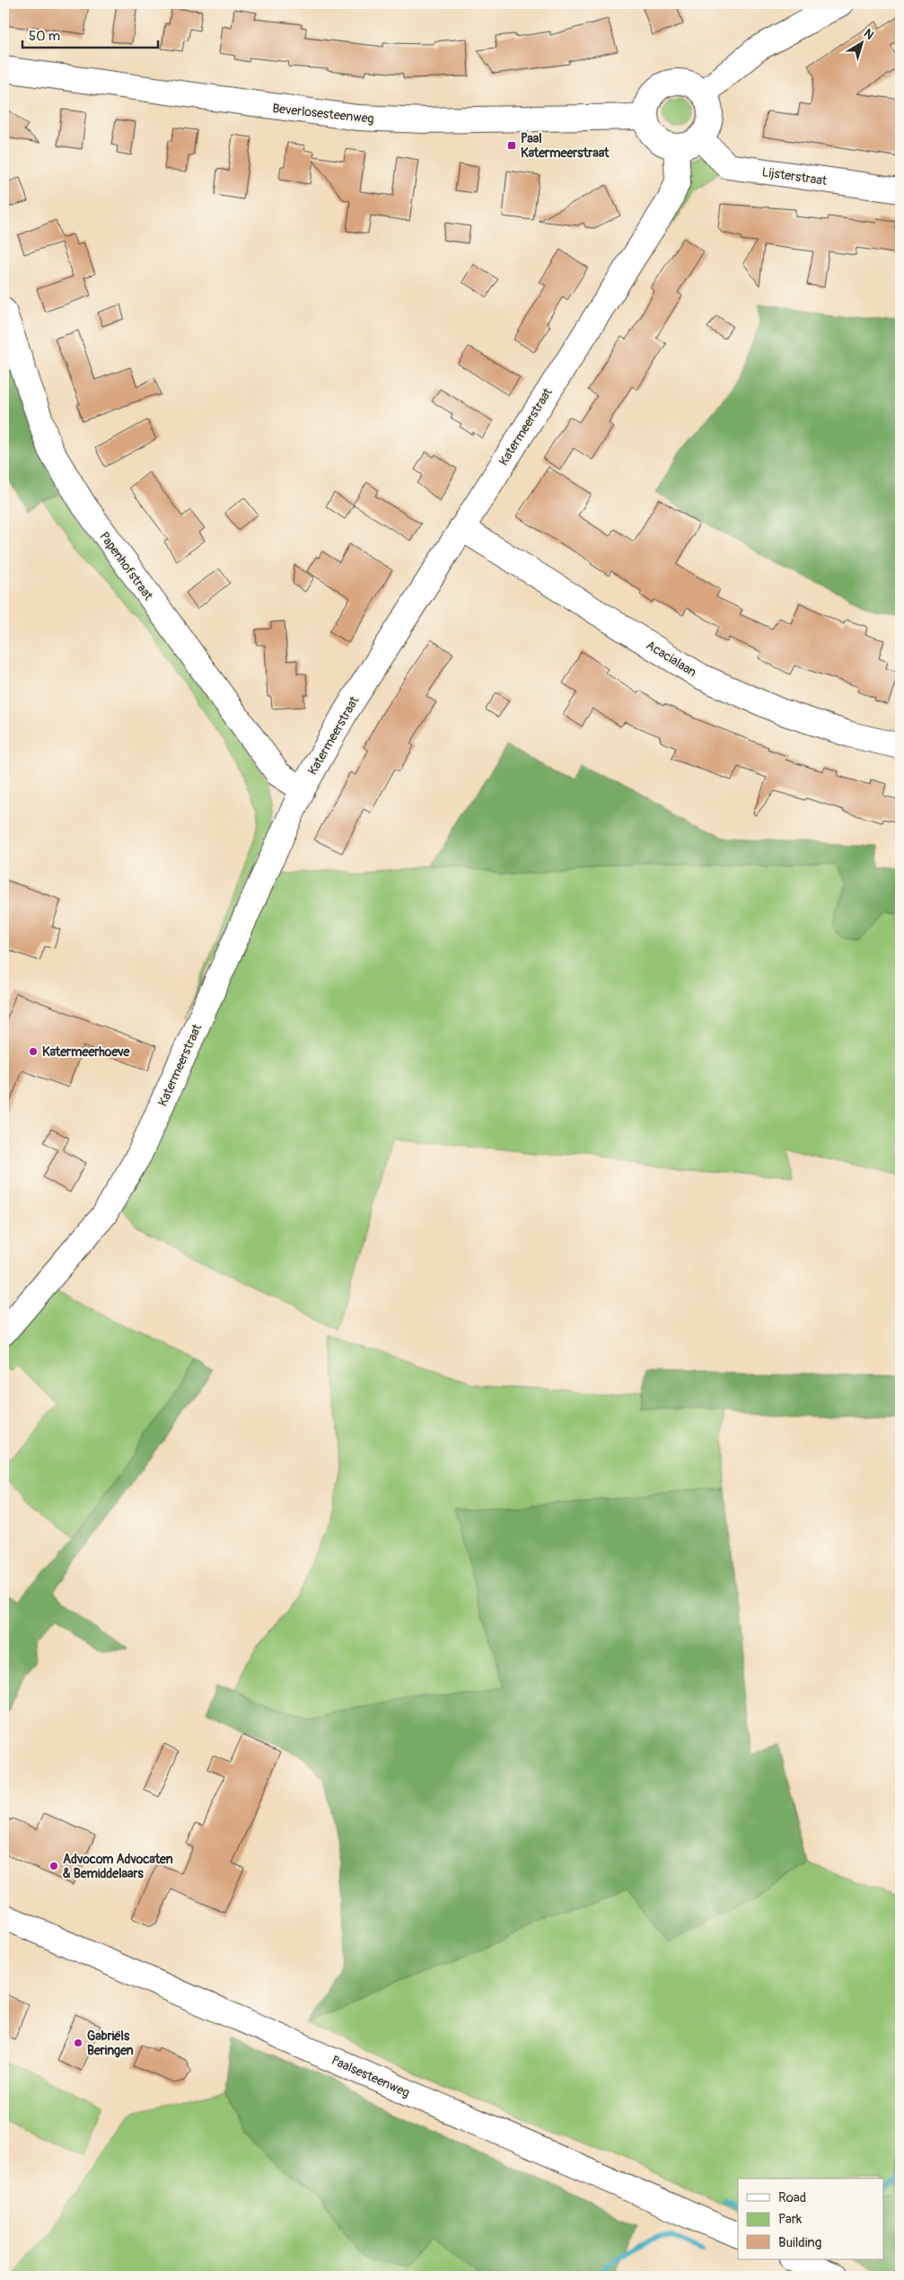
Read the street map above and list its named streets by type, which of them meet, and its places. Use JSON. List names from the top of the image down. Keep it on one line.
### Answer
{"streets":{"street":["Beverlosesteenweg","Lijsterstraat","Katermeerstraat","Papenhofstraat","Acacialaan","Paalsesteenweg"]},"crossings":[["Beverlosesteenweg","Lijsterstraat"],["Beverlosesteenweg","Katermeerstraat"],["Lijsterstraat","Katermeerstraat"],["Katermeerstraat","Papenhofstraat"],["Katermeerstraat","Acacialaan"]],"places":{"transit":["Paal Katermeerstraat"],"other":["Katermeerhoeve","Advocom Advocaten & Bemiddelaars","Gabriëls Beringen"]},"legend":["Road","Park","Building"],"scale_bar":"50 m","north":"top right"}
